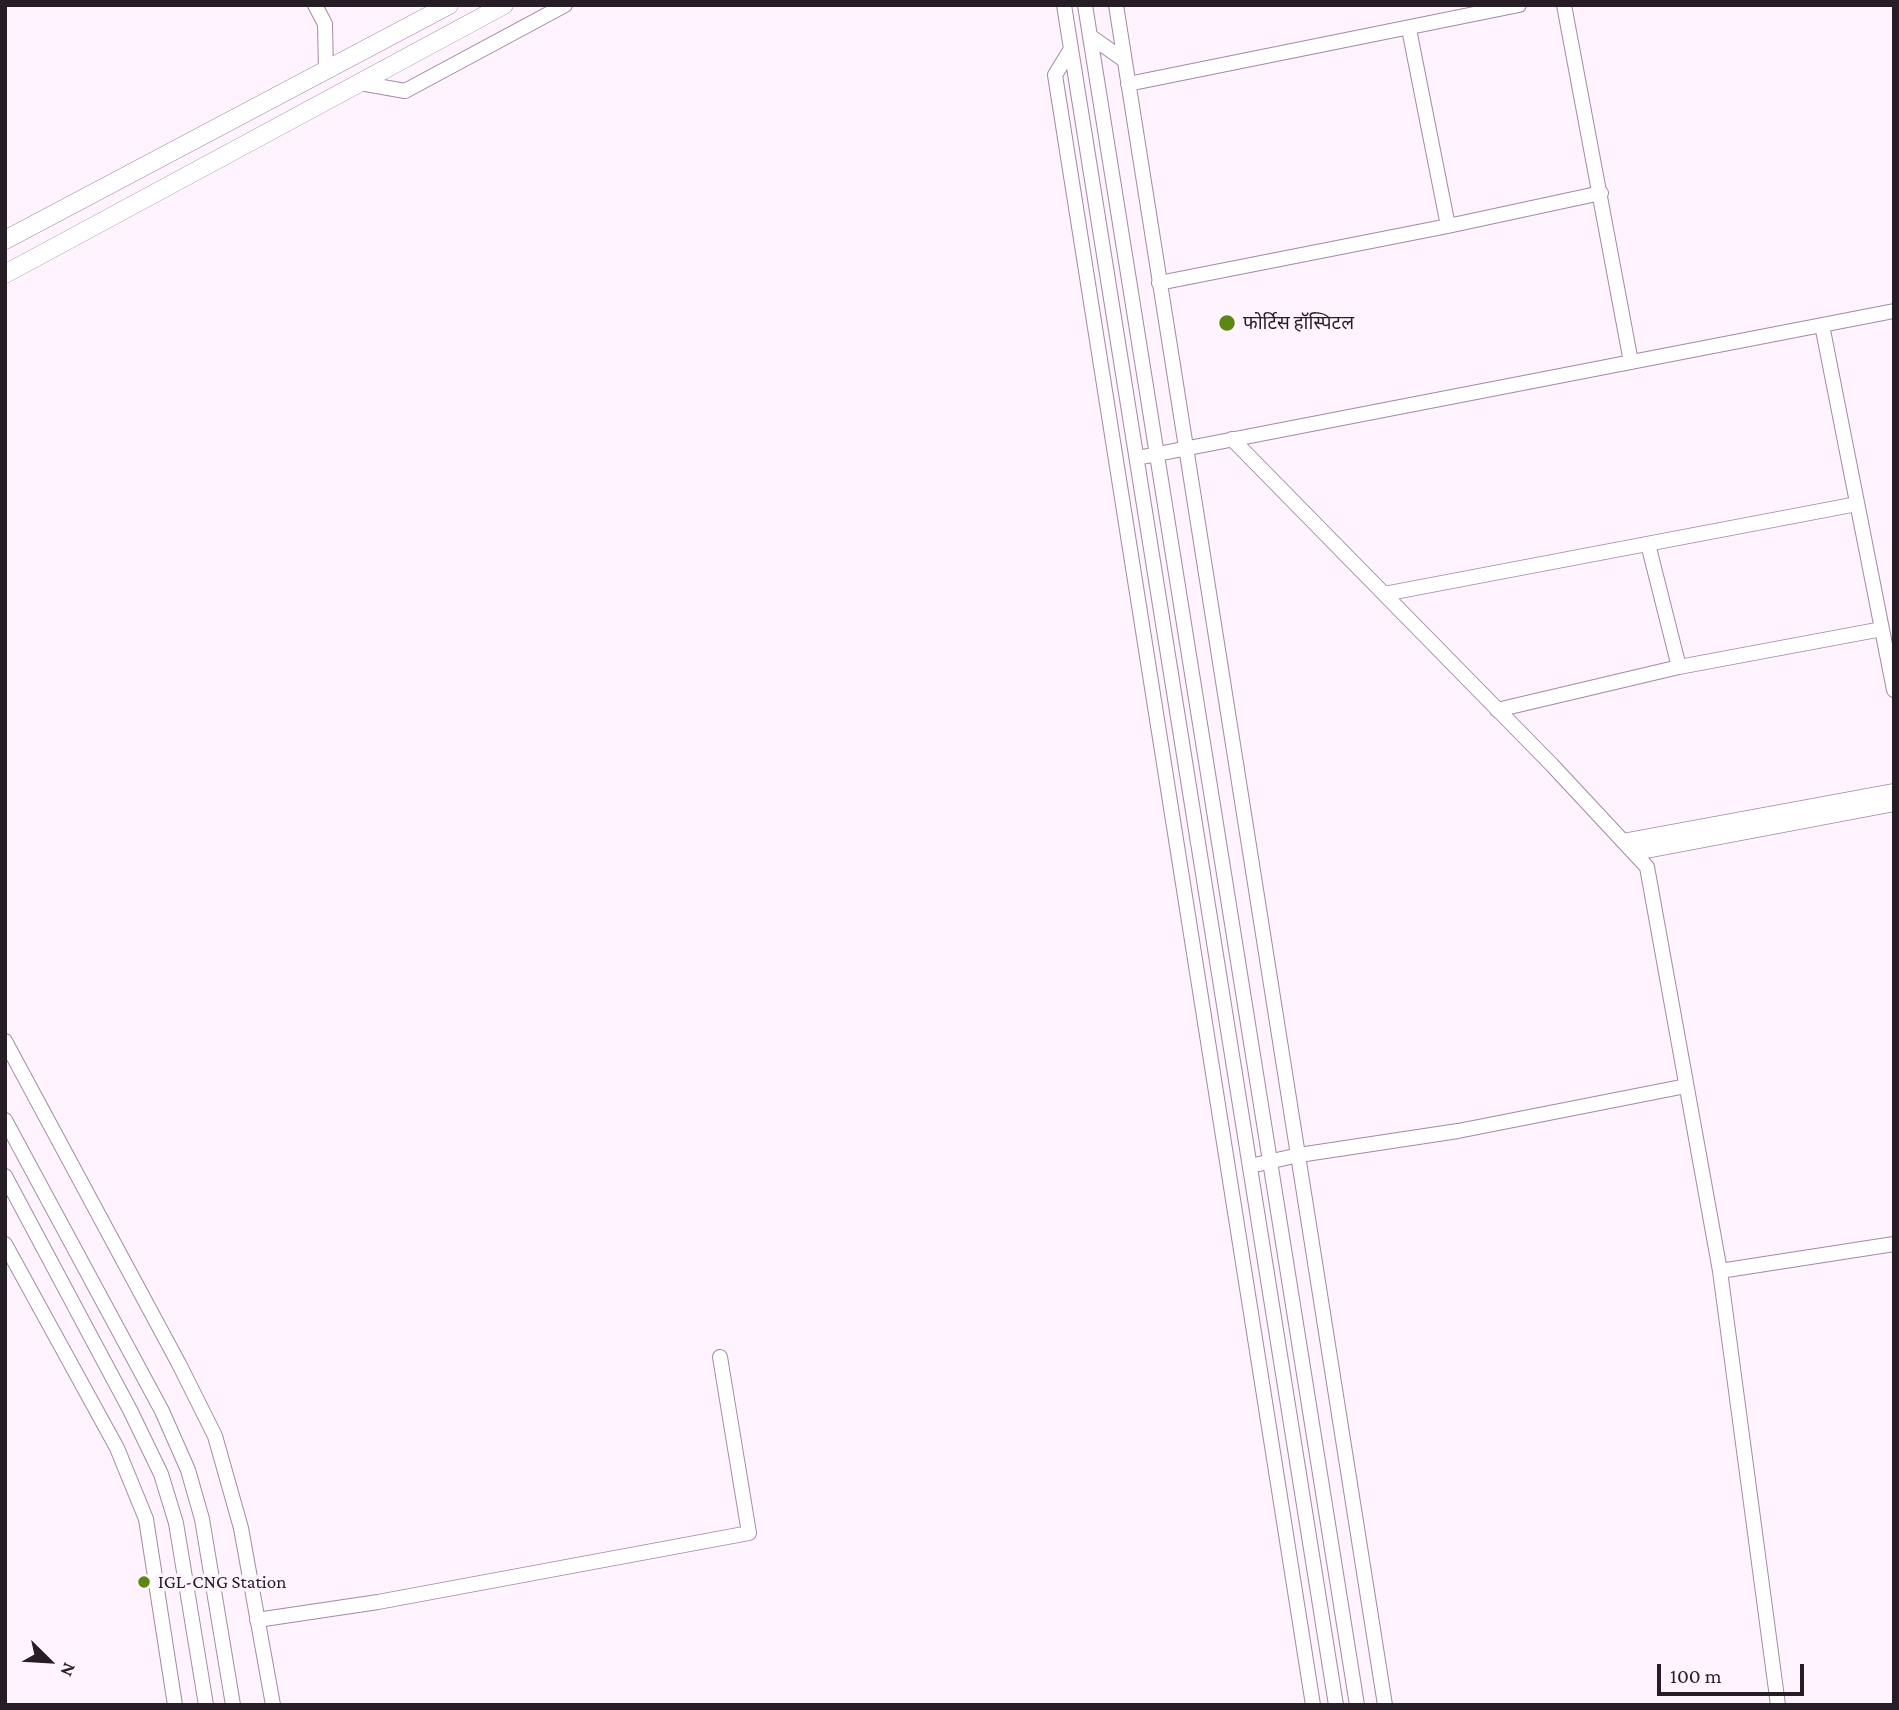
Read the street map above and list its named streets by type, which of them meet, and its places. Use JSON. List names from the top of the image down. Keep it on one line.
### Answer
{"places":["फोर्टिस हॉस्पिटल","IGL-CNG Station"],"scale_bar":"100 m","north":"bottom right"}
